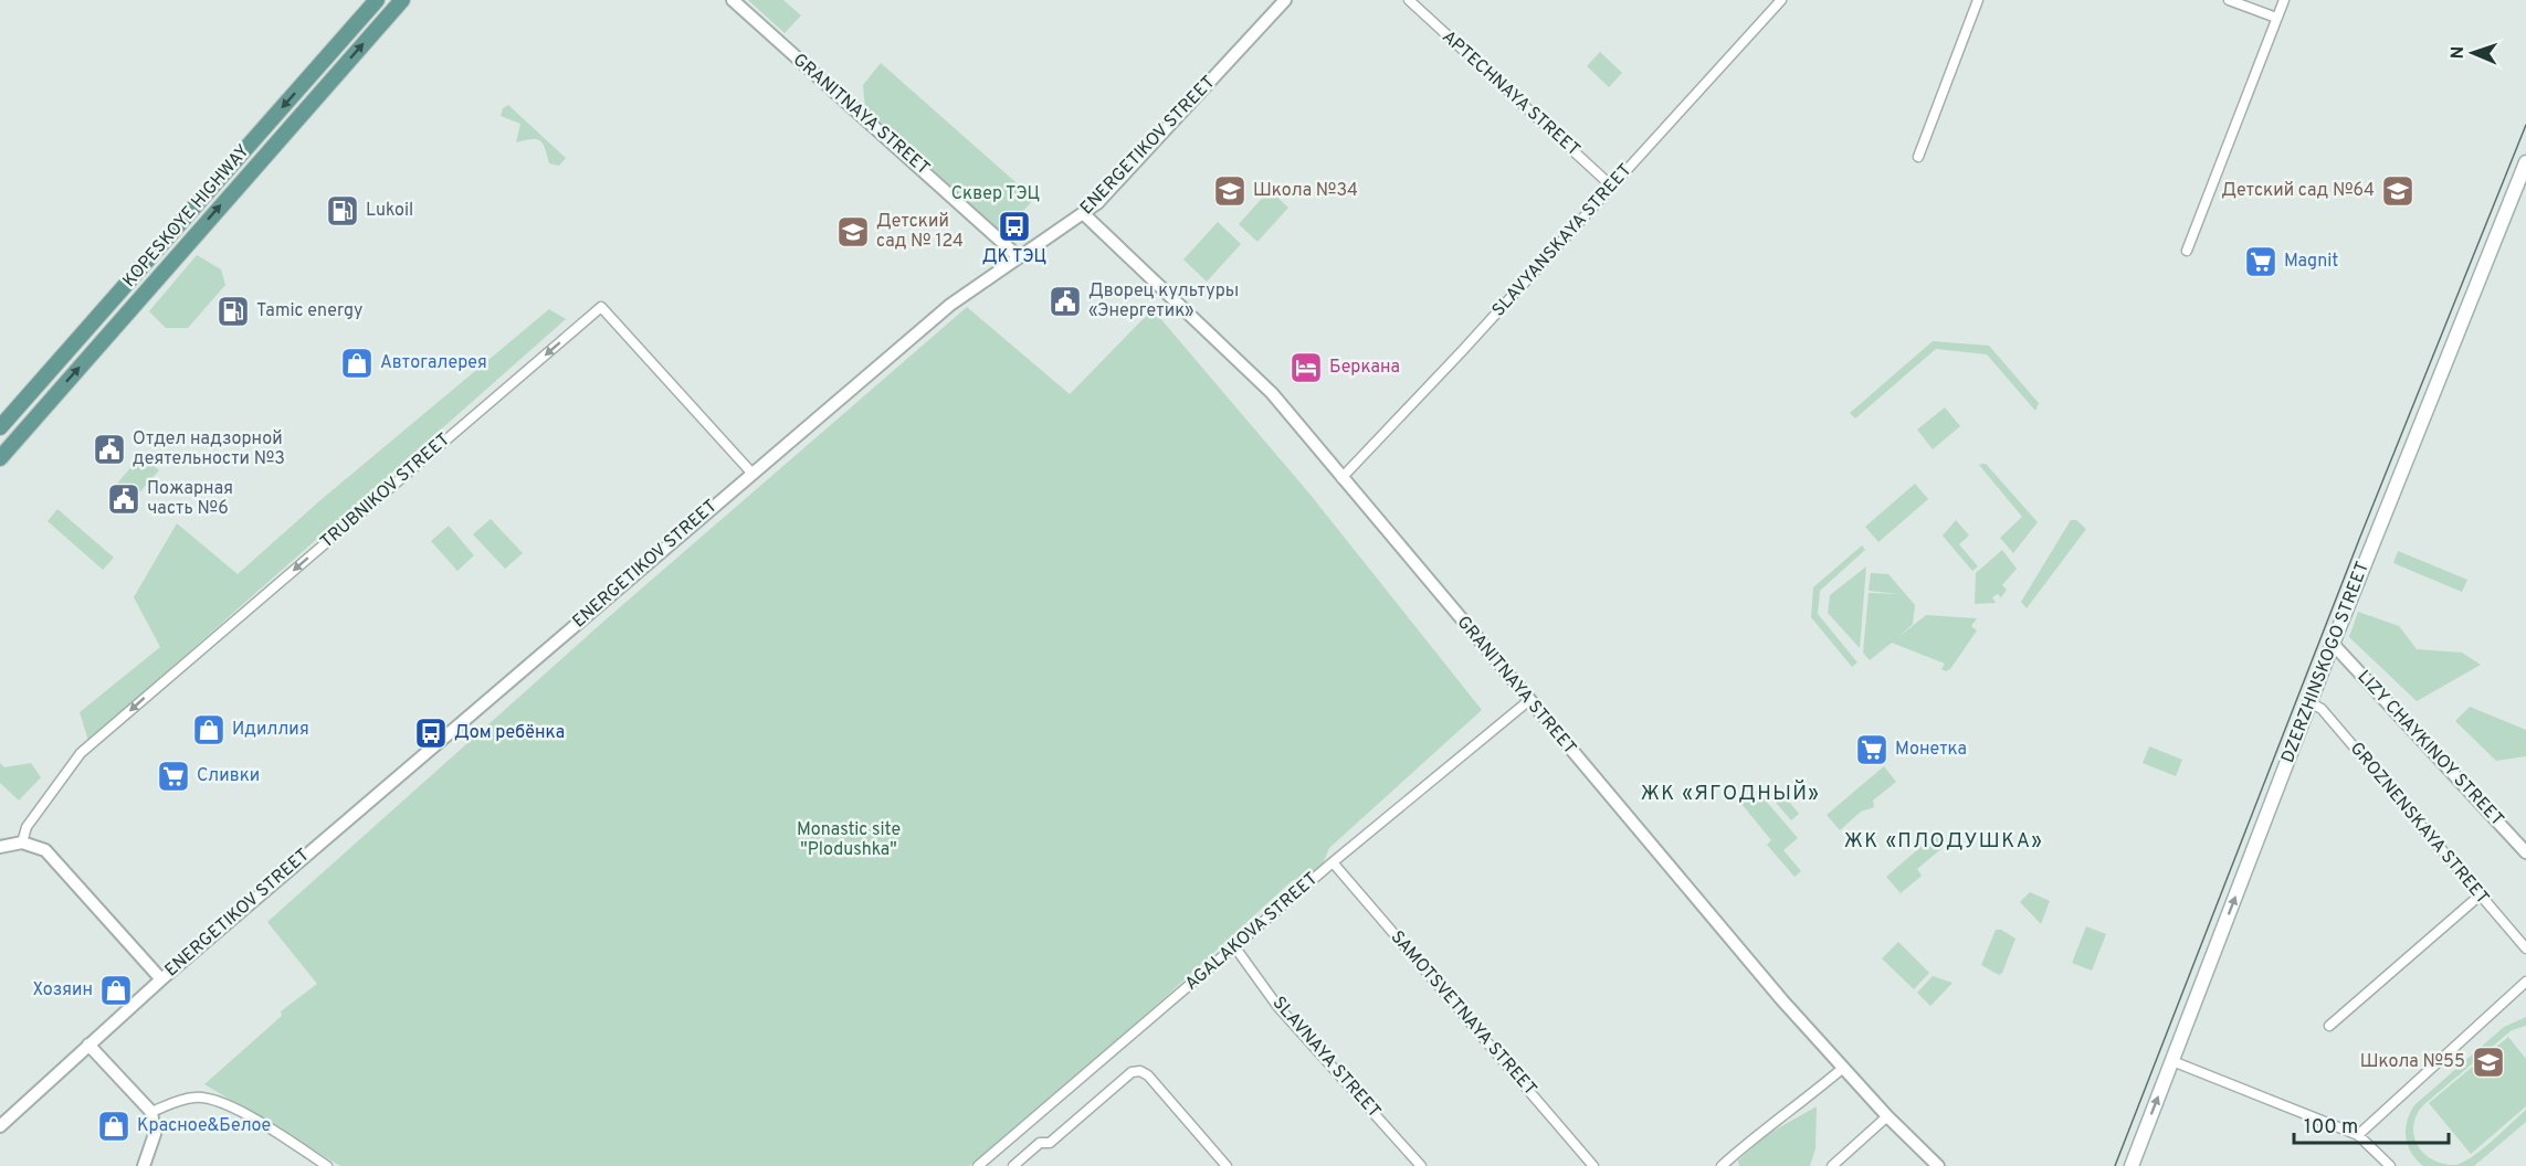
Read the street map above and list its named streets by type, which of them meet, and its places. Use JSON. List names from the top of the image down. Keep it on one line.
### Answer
{"streets":{"main road":["KOPESKOYE HIGHWAY","DZERZHINSKOGO STREET"],"street":["APTECHNAYA STREET","GRANITNAYA STREET","ENERGETIKOV STREET","SLAVYANSKAYA STREET","TRUBNIKOV STREET","LIZY CHAYKINOY STREET","GROZNENSKAYA STREET","AGALAKOVA STREET","SAMOTSVETNAYA STREET","SLAVNAYA STREET"]},"crossings":[["APTECHNAYA STREET","SLAVYANSKAYA STREET"],["GRANITNAYA STREET","ENERGETIKOV STREET"],["GRANITNAYA STREET","SLAVYANSKAYA STREET"],["GRANITNAYA STREET","AGALAKOVA STREET"],["ENERGETIKOV STREET","TRUBNIKOV STREET"],["DZERZHINSKOGO STREET","LIZY CHAYKINOY STREET"],["DZERZHINSKOGO STREET","GROZNENSKAYA STREET"],["AGALAKOVA STREET","SAMOTSVETNAYA STREET"],["AGALAKOVA STREET","SLAVNAYA STREET"]],"one_way":["TRUBNIKOV STREET","DZERZHINSKOGO STREET"],"districts":["ЖК «ЯГОДНЫЙ»","ЖК «ПЛОДУШКА»"],"parks":["Сквер ТЭЦ","Monastic site \"Plodushka\""],"places":{"school or university":["Школа №34","Детский сад №64","Детский сад № 124","Школа №55"],"fuel station":["Lukoil","Tamic energy"],"bus stop":["ДК ТЭЦ","Дом ребёнка"],"supermarket":["Magnit","Монетка","Сливки"],"public building":["Дворец культуры «Энергетик»","Отдел надзорной деятельности №3","Пожарная часть №6"],"shop":["Автогалерея","Идиллия","Хозяин","Красное&Белое"],"hotel":["Беркана"]},"scale_bar":"100 m","north":"left"}
